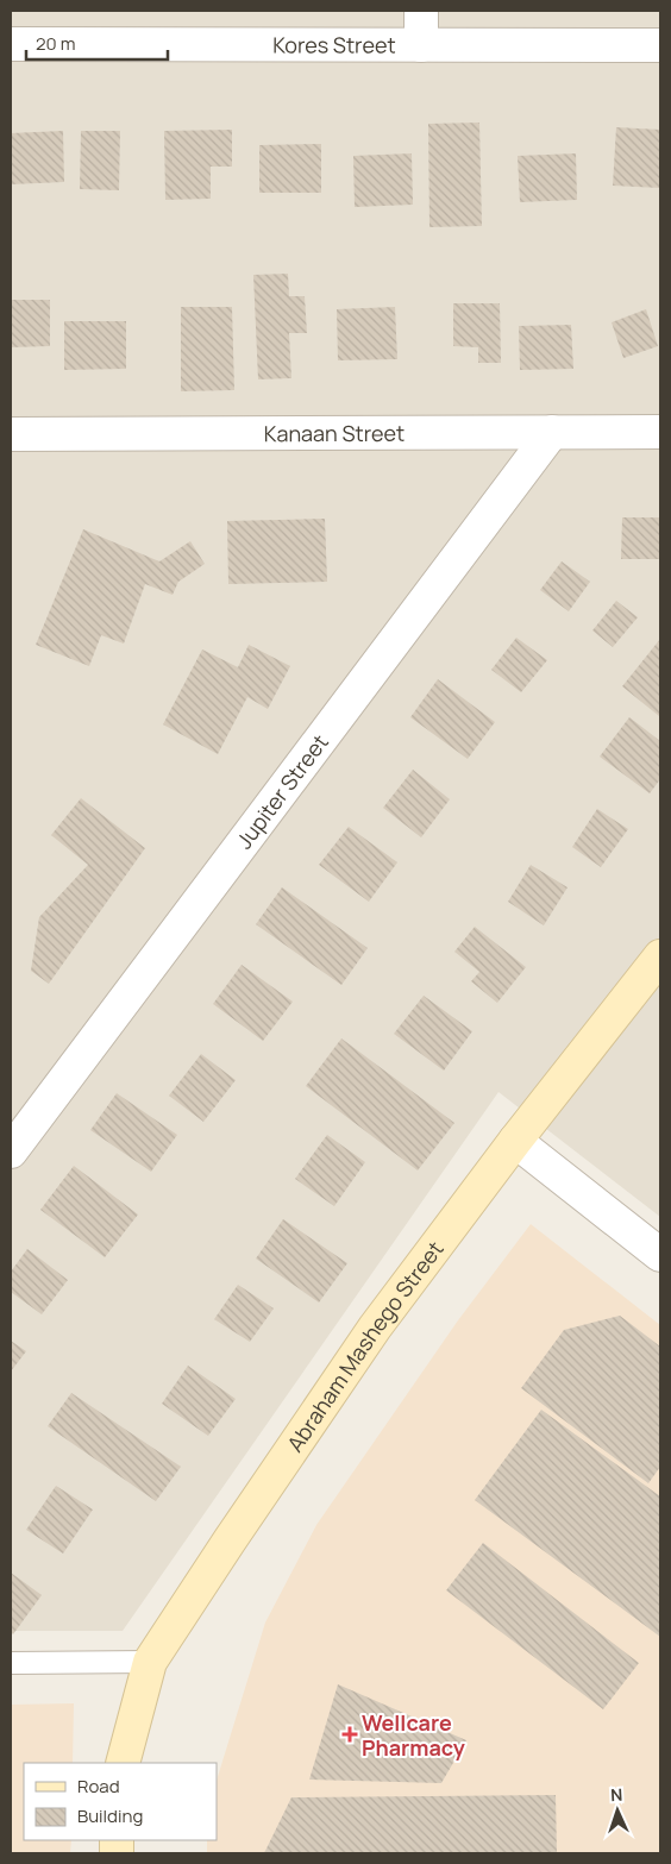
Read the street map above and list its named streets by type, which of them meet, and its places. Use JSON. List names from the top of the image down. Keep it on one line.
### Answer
{"streets":{"main road":["Abraham Mashego Street"],"street":["Kores Street","Kanaan Street","Jupiter Street"]},"crossings":[["Kanaan Street","Jupiter Street"]],"places":{"health":["Wellcare Pharmacy"]},"legend":["Road","Building"],"scale_bar":"20 m","north":"top"}
